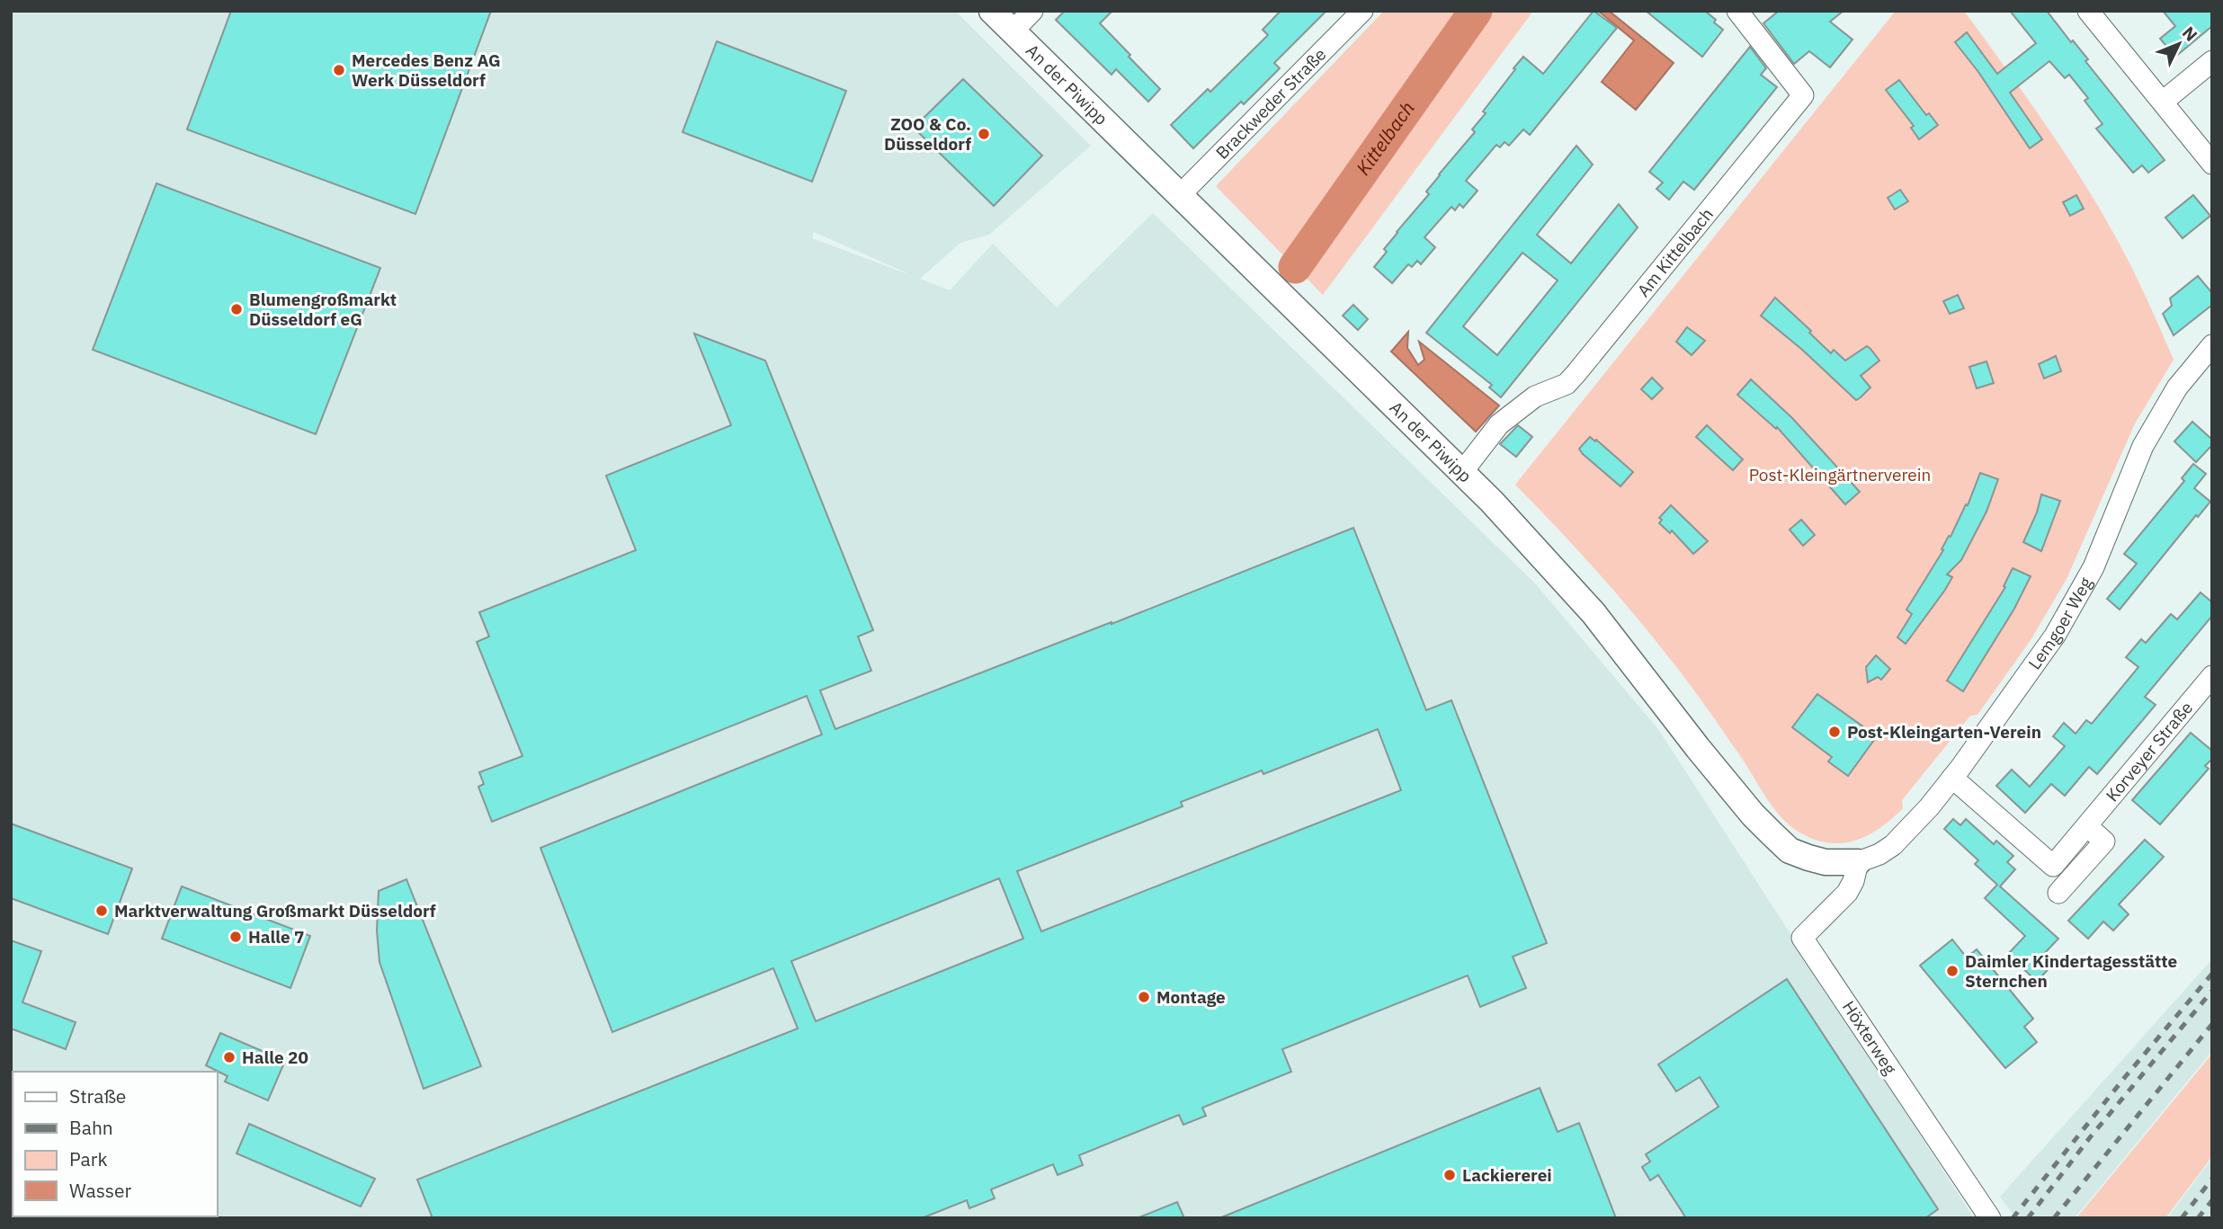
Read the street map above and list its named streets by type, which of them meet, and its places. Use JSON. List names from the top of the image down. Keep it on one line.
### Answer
{"streets":{"street":["An der Piwipp","Brackweder Straße","Am Kittelbach","Lemgoer Weg","Korveyer Straße","Höxterweg"]},"crossings":[["An der Piwipp","Brackweder Straße"],["An der Piwipp","Am Kittelbach"],["An der Piwipp","Lemgoer Weg"],["An der Piwipp","Höxterweg"],["Lemgoer Weg","Höxterweg"]],"water":["Kittelbach"],"parks":["Post-Kleingärtnerverein"],"places":["Mercedes Benz AG Werk Düsseldorf","ZOO & Co. Düsseldorf","Blumengroßmarkt Düsseldorf eG","Post-Kleingarten-Verein","Marktverwaltung Großmarkt Düsseldorf","Halle 7","Daimler Kindertagesstätte Sternchen","Montage","Halle 20","Lackiererei"],"legend":["Straße","Bahn","Park","Wasser"],"north":"top right"}
